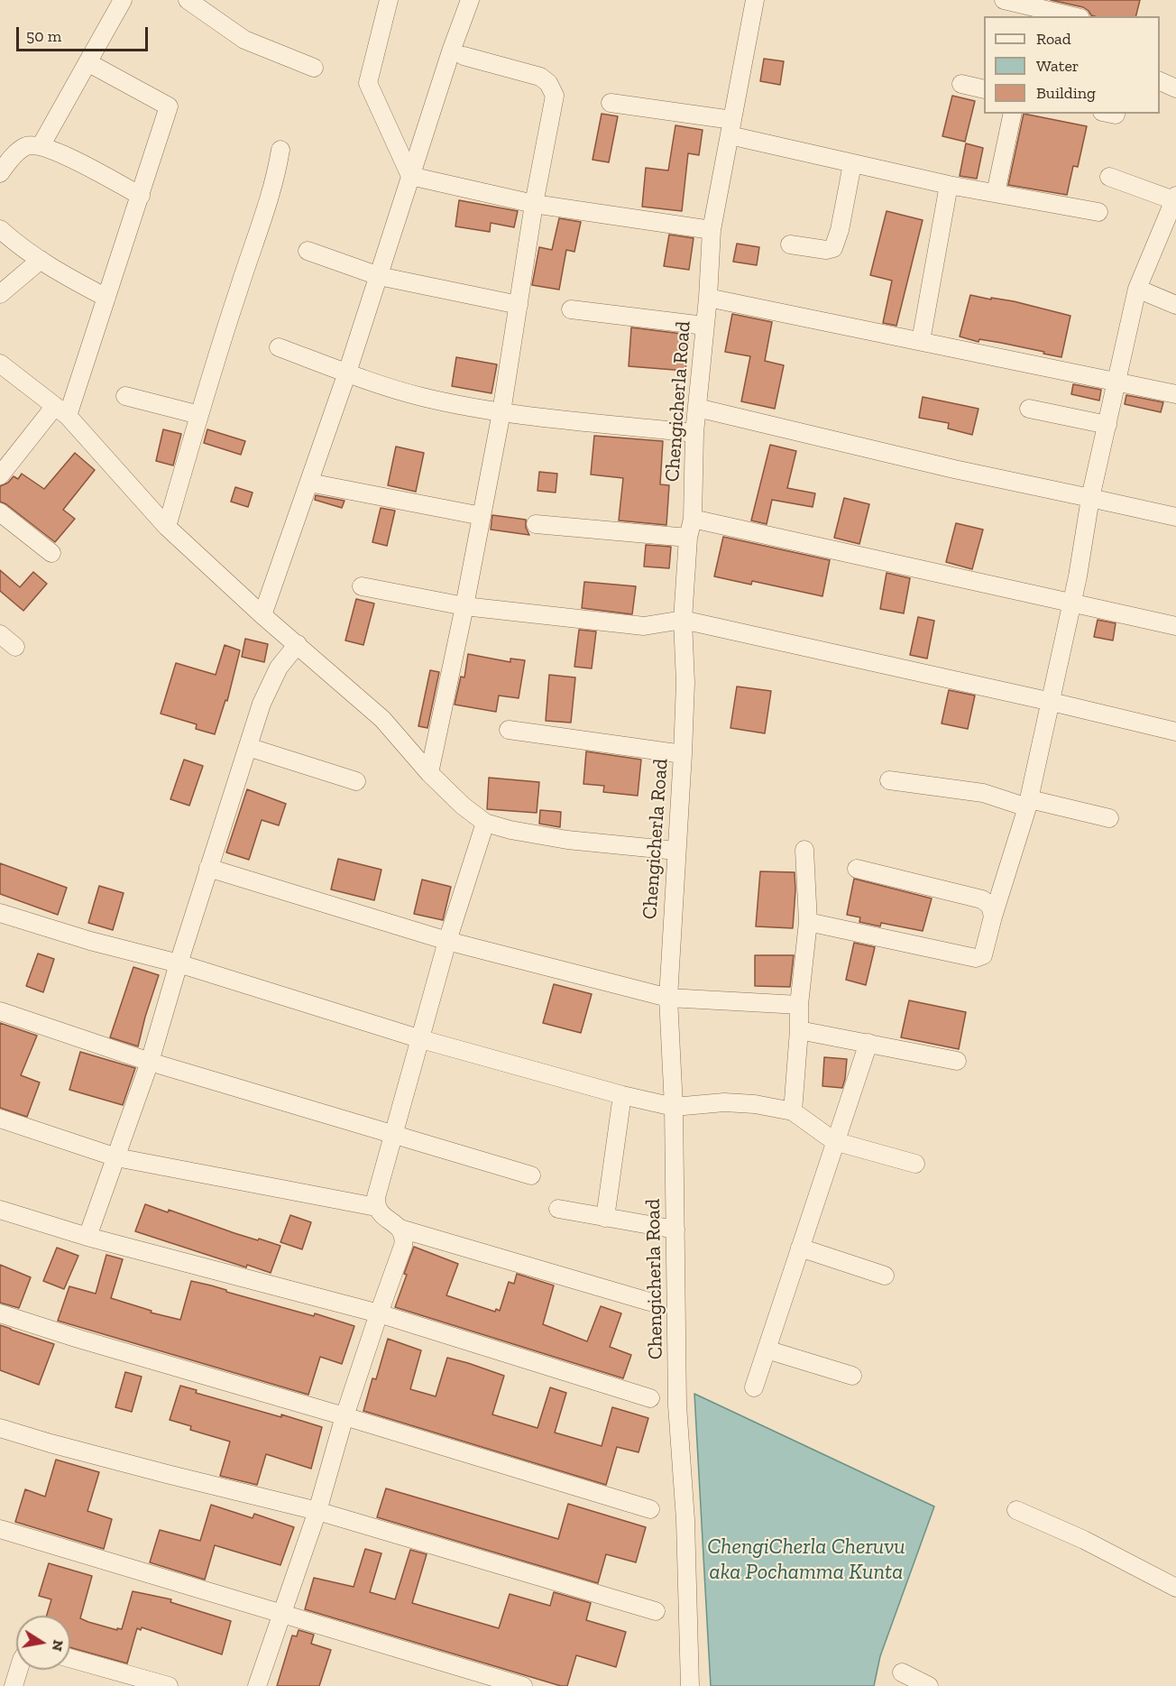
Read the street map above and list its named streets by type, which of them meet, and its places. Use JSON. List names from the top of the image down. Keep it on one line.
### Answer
{"streets":{"street":["Chengicherla Road"]},"water":["ChengiCherla Cheruvu aka Pochamma Kunta"],"legend":["Road","Water","Building"],"scale_bar":"50 m","north":"right"}
